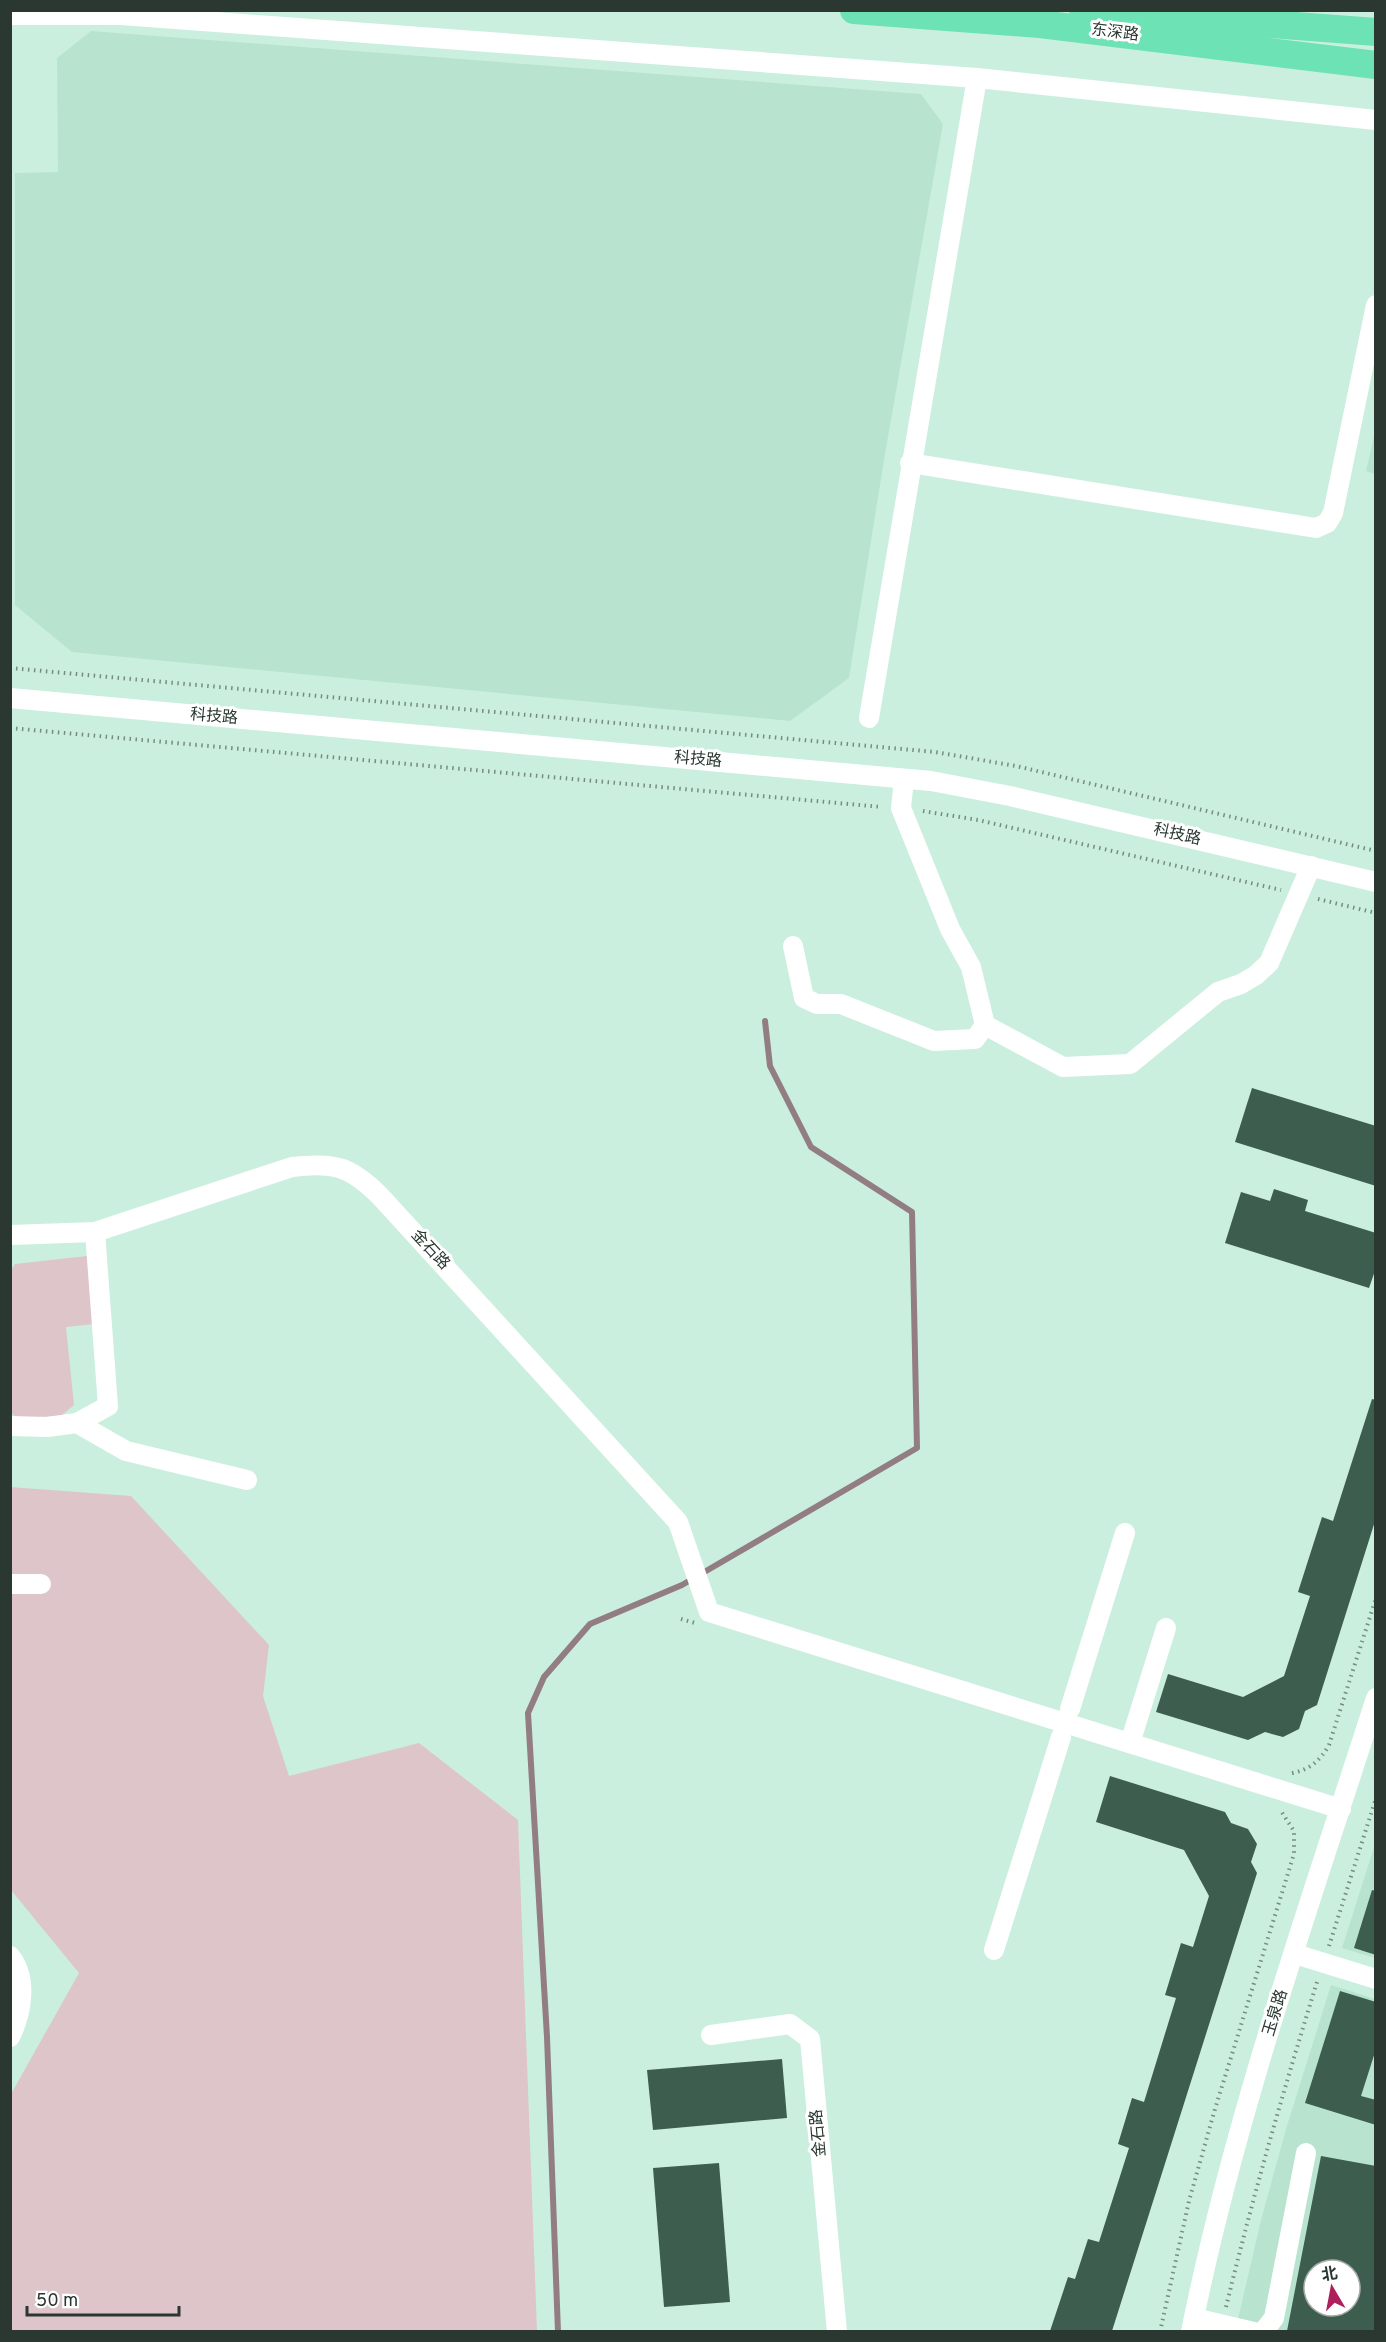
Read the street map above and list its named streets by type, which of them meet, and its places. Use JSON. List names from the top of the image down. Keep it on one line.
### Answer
{"streets":{"highway":["东深路"],"street":["科技路","金石路","玉泉路"]},"scale_bar":"50 m","north":"top"}
